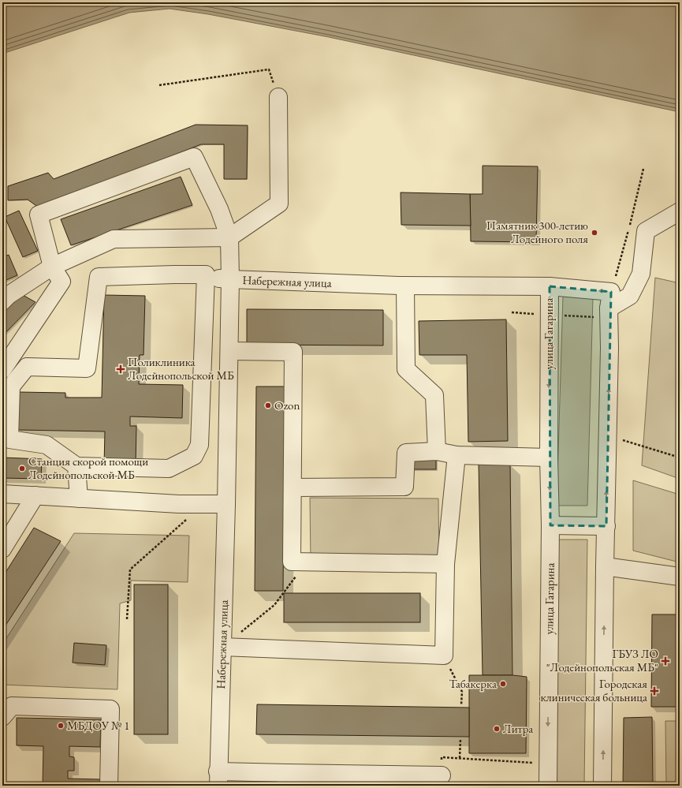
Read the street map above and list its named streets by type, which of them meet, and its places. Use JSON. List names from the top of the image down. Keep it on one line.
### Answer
{"streets":{"street":["Набережная улица","улица Гагарина"]},"crossings":[["Набережная улица","улица Гагарина"]],"places":{"other":["Памятник 300-летию Лодейного поля","Ozon","Станция скорой помощи Лодейнопольской МБ","Табакерка","МБДОУ № 1","Литра"],"health":["Поликлиника Лодейнопольской МБ","ГБУЗ ЛО \"Лодейнопольская МБ\"","Городская клиническая больница"]}}
